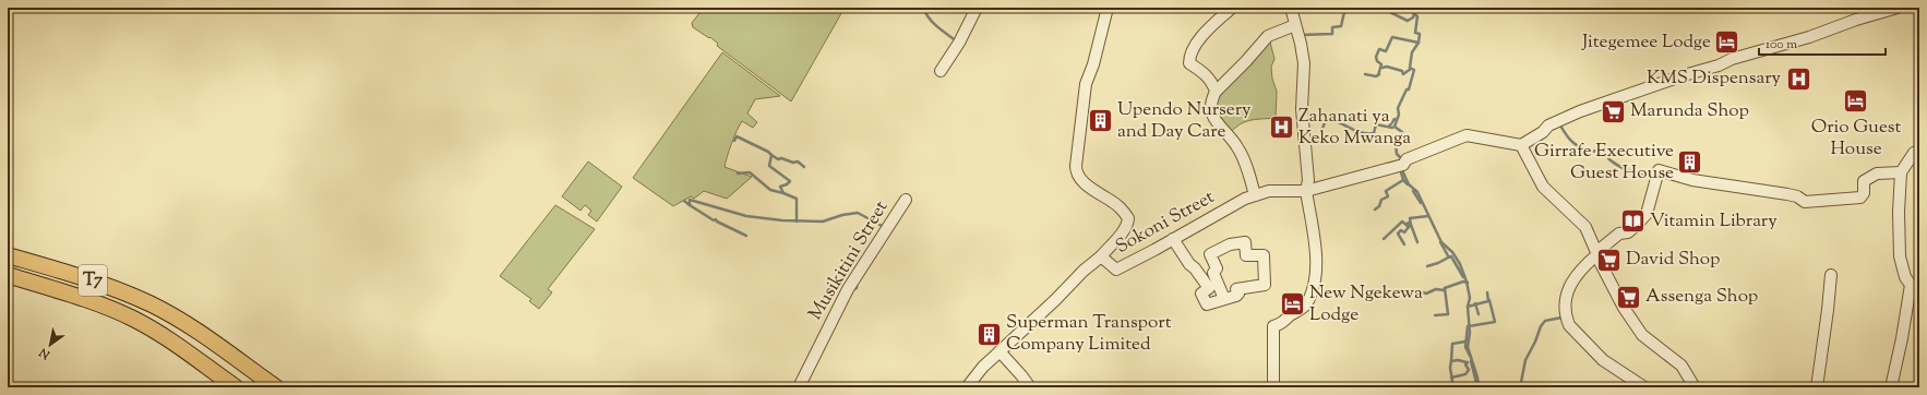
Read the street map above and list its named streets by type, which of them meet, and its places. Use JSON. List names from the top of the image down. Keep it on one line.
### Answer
{"streets":{"highway":["T7"],"street":["Sokoni Street","Musikitini Street"]},"places":{"hotel":["Jitegemee Lodge","Orio Guest House","New Ngekewa Lodge"],"hospital":["KMS Dispensary","Zahanati ya Keko Mwanga"],"supermarket":["Marunda Shop","David Shop","Assenga Shop"],"building":["Upendo Nursery and Day Care","Girrafe Executive Guest House","Superman Transport Company Limited"],"library":["Vitamin Library"]},"scale_bar":"100 m","north":"bottom left"}
